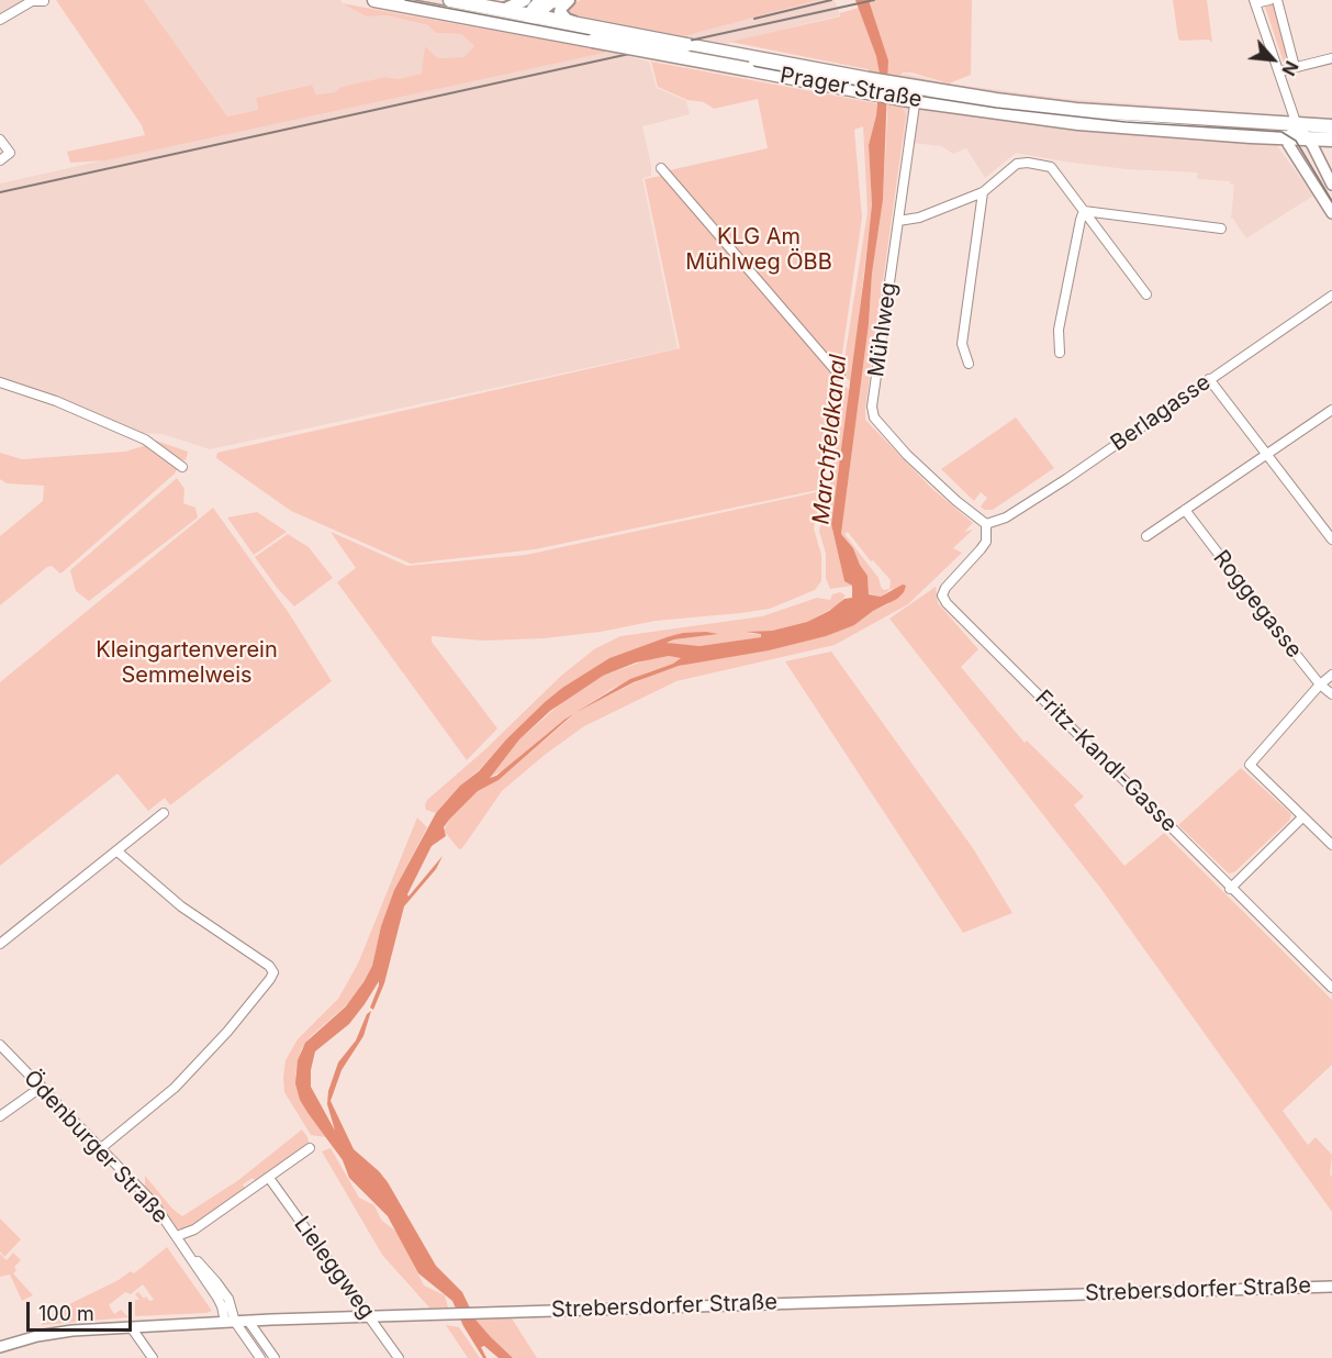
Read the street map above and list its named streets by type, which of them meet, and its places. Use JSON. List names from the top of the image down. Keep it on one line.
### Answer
{"streets":{"main road":["Prager Straße"],"street":["Mühlweg","Berlagasse","Roggegasse","Fritz-Kandl-Gasse","Ödenburger Straße","Lieleggweg","Strebersdorfer Straße"]},"crossings":[["Prager Straße","Mühlweg"],["Mühlweg","Berlagasse"],["Mühlweg","Fritz-Kandl-Gasse"],["Berlagasse","Fritz-Kandl-Gasse"],["Ödenburger Straße","Strebersdorfer Straße"],["Lieleggweg","Strebersdorfer Straße"]],"water":["Marchfeldkanal"],"parks":["KLG Am Mühlweg ÖBB","Kleingartenverein Semmelweis"],"scale_bar":"100 m","north":"bottom right"}
